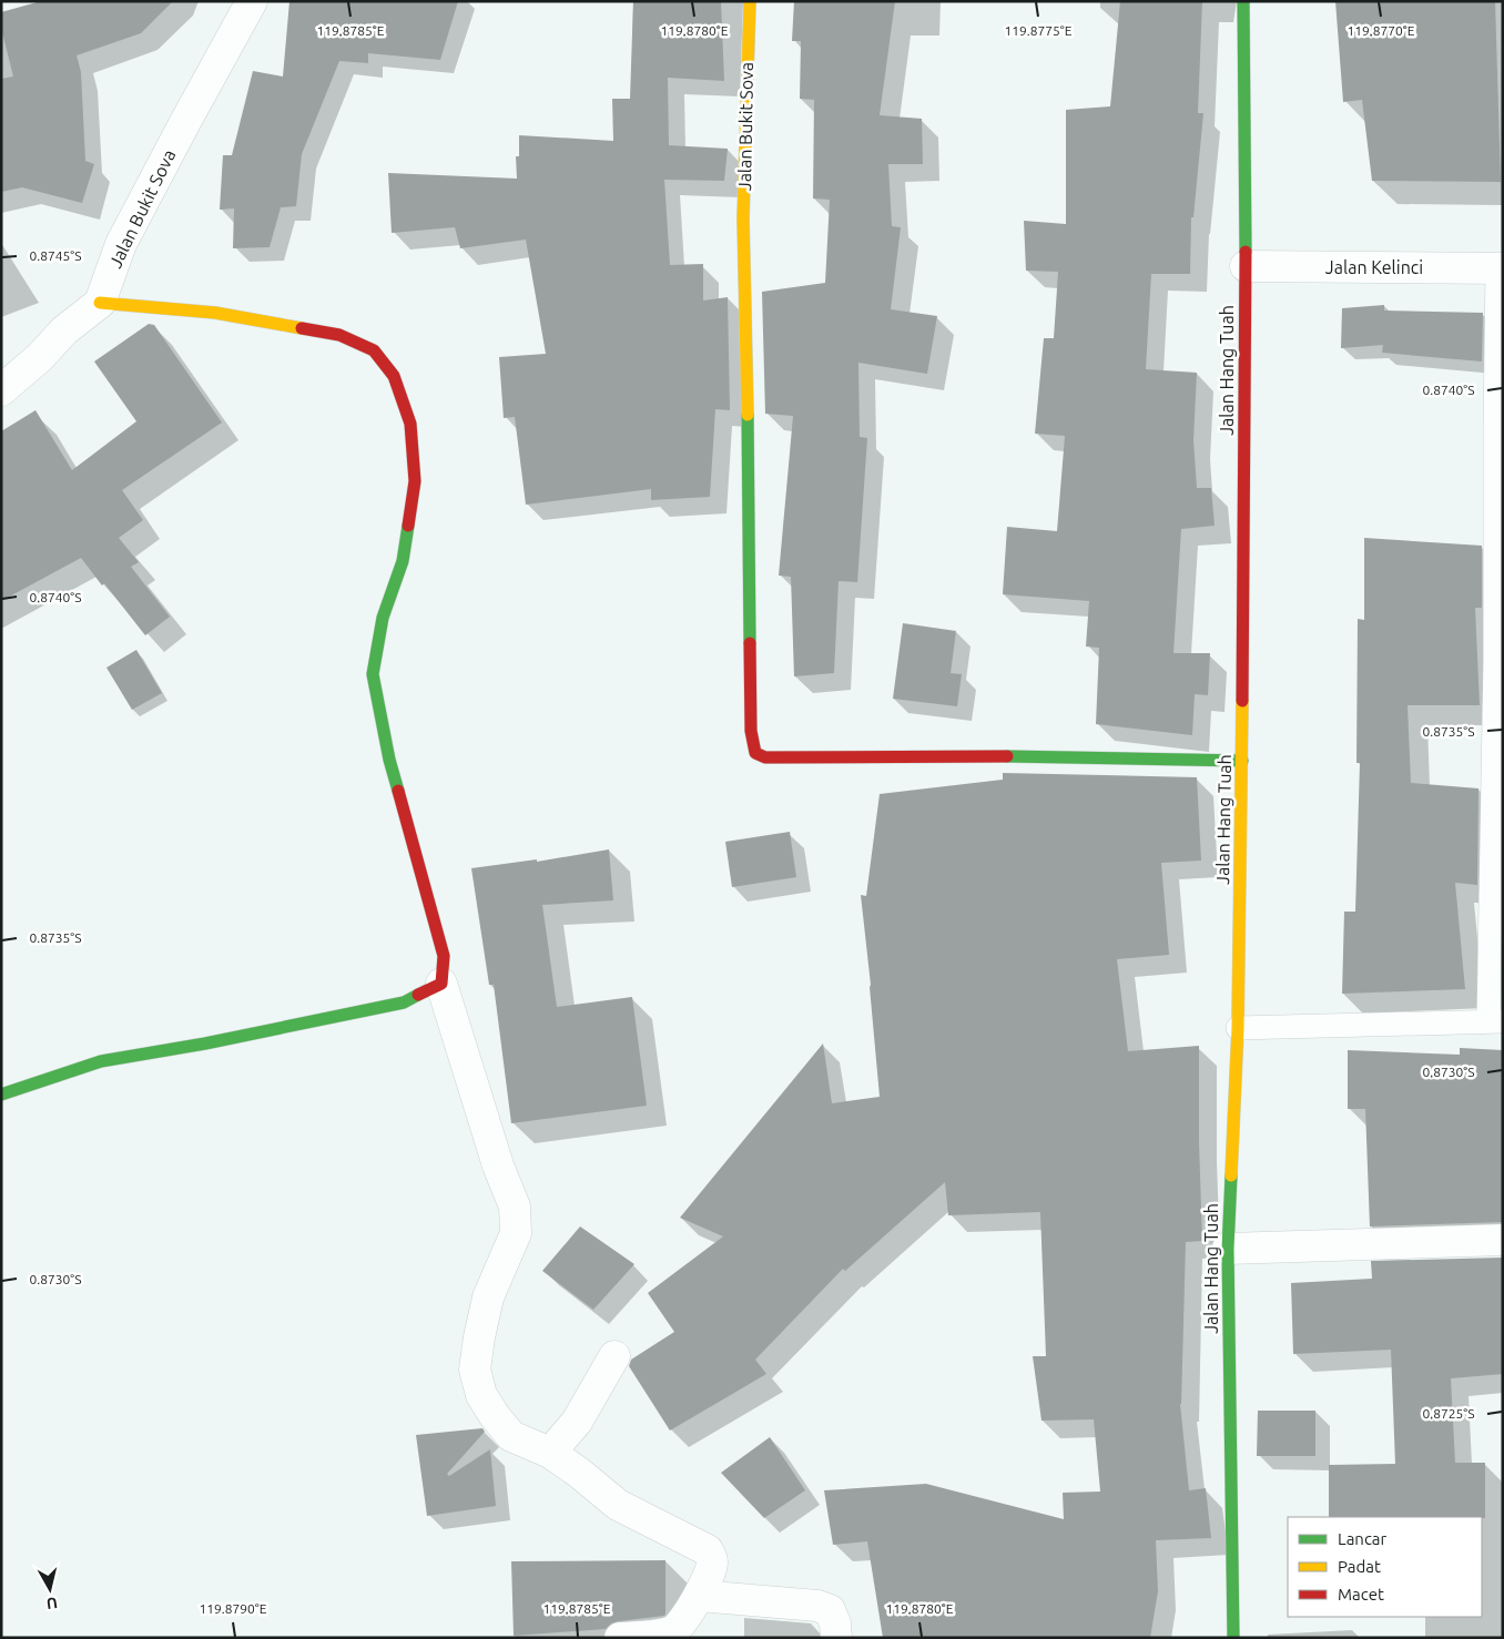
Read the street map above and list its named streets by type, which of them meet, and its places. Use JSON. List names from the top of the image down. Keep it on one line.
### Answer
{"streets":{"street":["Jalan Bukit Sova","Jalan Kelinci","Jalan Hang Tuah"]},"crossings":[["Jalan Bukit Sova","Jalan Hang Tuah"],["Jalan Kelinci","Jalan Hang Tuah"]],"legend":["Lancar","Padat","Macet"],"north":"bottom","coordinates":["119.8785°E","119.8780°E","119.8775°E","119.8770°E","0.8745°S","0.8740°S","0.8735°S","0.8730°S","0.8725°S","119.8790°E"]}
